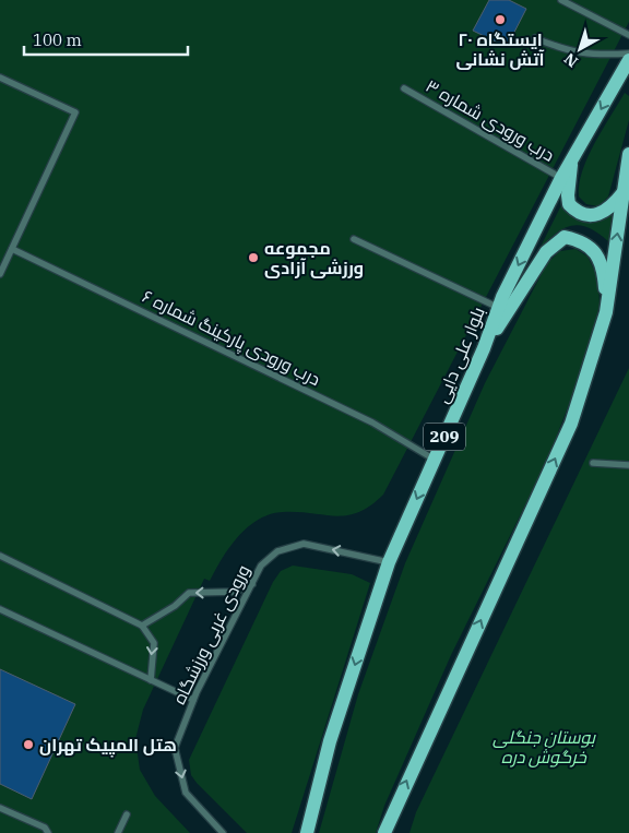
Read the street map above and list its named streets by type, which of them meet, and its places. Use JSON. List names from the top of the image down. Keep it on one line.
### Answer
{"streets":{"main road":["بلوار علی دایی","209"],"lane":["درب ورودی شماره ۳","درب ورودی پارکینگ شماره ۶","ورودی غربی ورزشگاه"]},"crossings":[["درب ورودی شماره ۳","بلوار علی دایی"],["درب ورودی پارکینگ شماره ۶","بلوار علی دایی"],["بلوار علی دایی","ورودی غربی ورزشگاه"]],"parks":["بوستان جنگلی خرگوش دره"],"places":["ایستگاه ۲۰ آتش نشانی","مجموعه ورزشی آزادی","هتل المپیک تهران"],"scale_bar":"100 m","north":"bottom left"}
